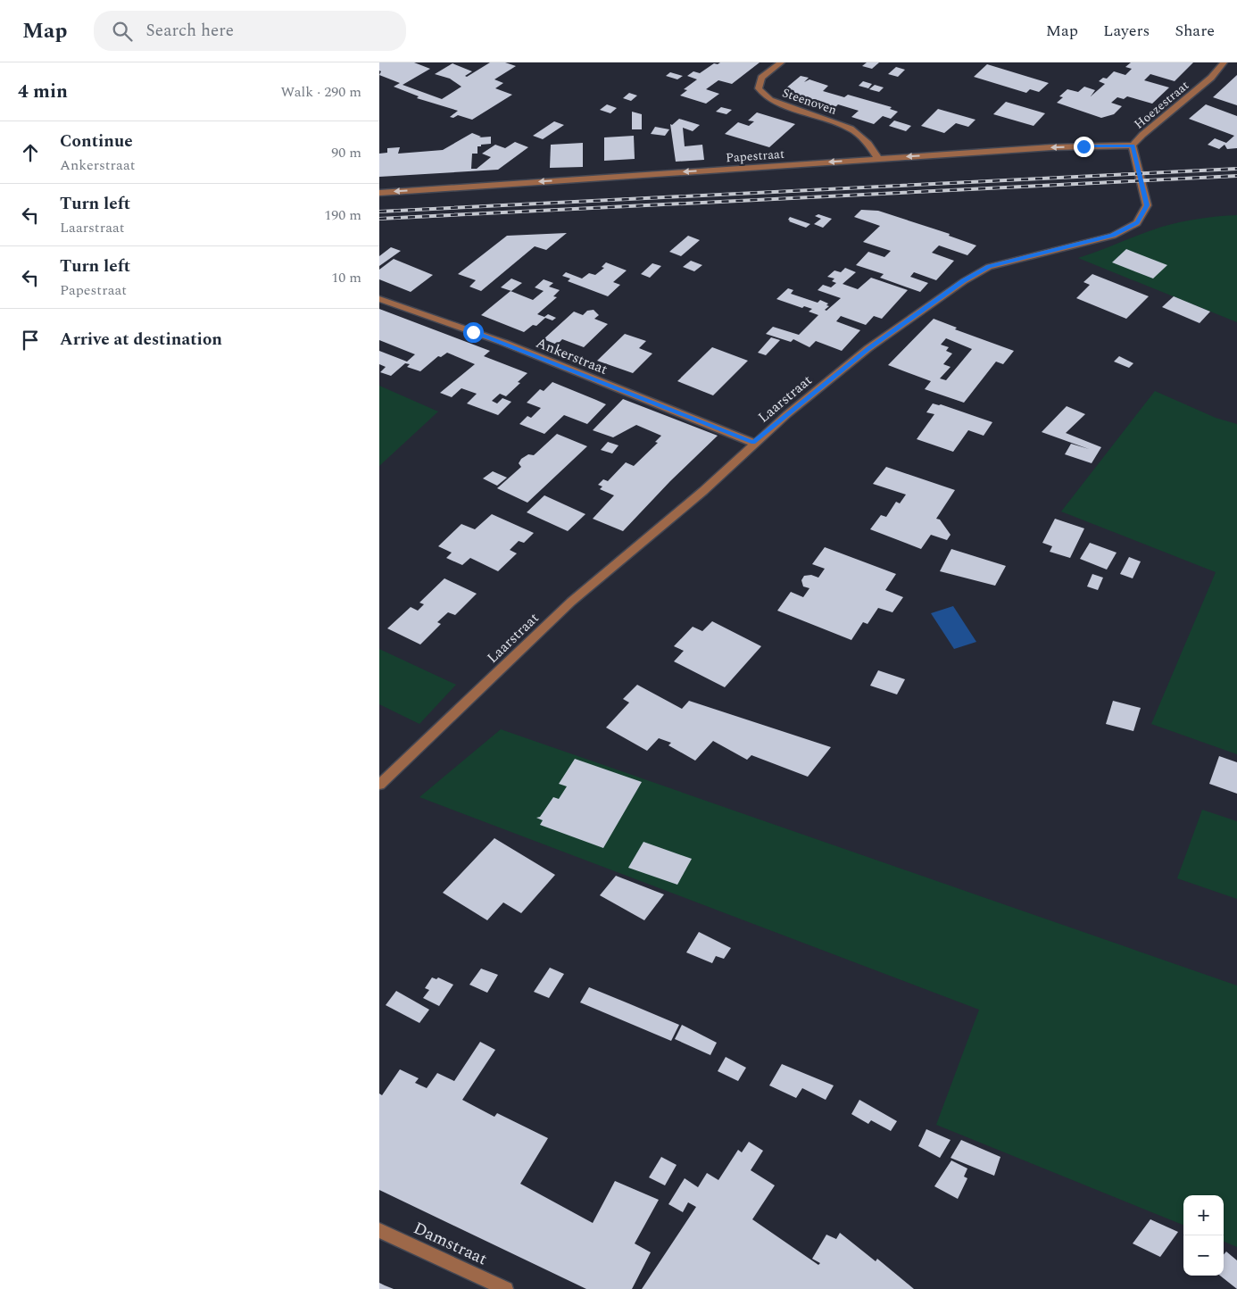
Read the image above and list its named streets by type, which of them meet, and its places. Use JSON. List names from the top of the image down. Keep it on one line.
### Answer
{"streets":{"street":["Steenoven","Hoezestraat","Papestraat","Ankerstraat","Laarstraat","Damstraat"]},"crossings":[["Steenoven","Papestraat"],["Hoezestraat","Papestraat"],["Hoezestraat","Laarstraat"],["Papestraat","Laarstraat"],["Ankerstraat","Laarstraat"]],"one_way":["Papestraat"],"page":{"header":"Map","search":"Search here","nav":["Map","Layers","Share"],"heading":["4 min","Walk · 290 m"],"list":[["Continue","Ankerstraat","90 m"],["Turn left","Laarstraat","190 m"],["Turn left","Papestraat","10 m"],"Arrive at destination"],"map_buttons":["+","−"]}}
